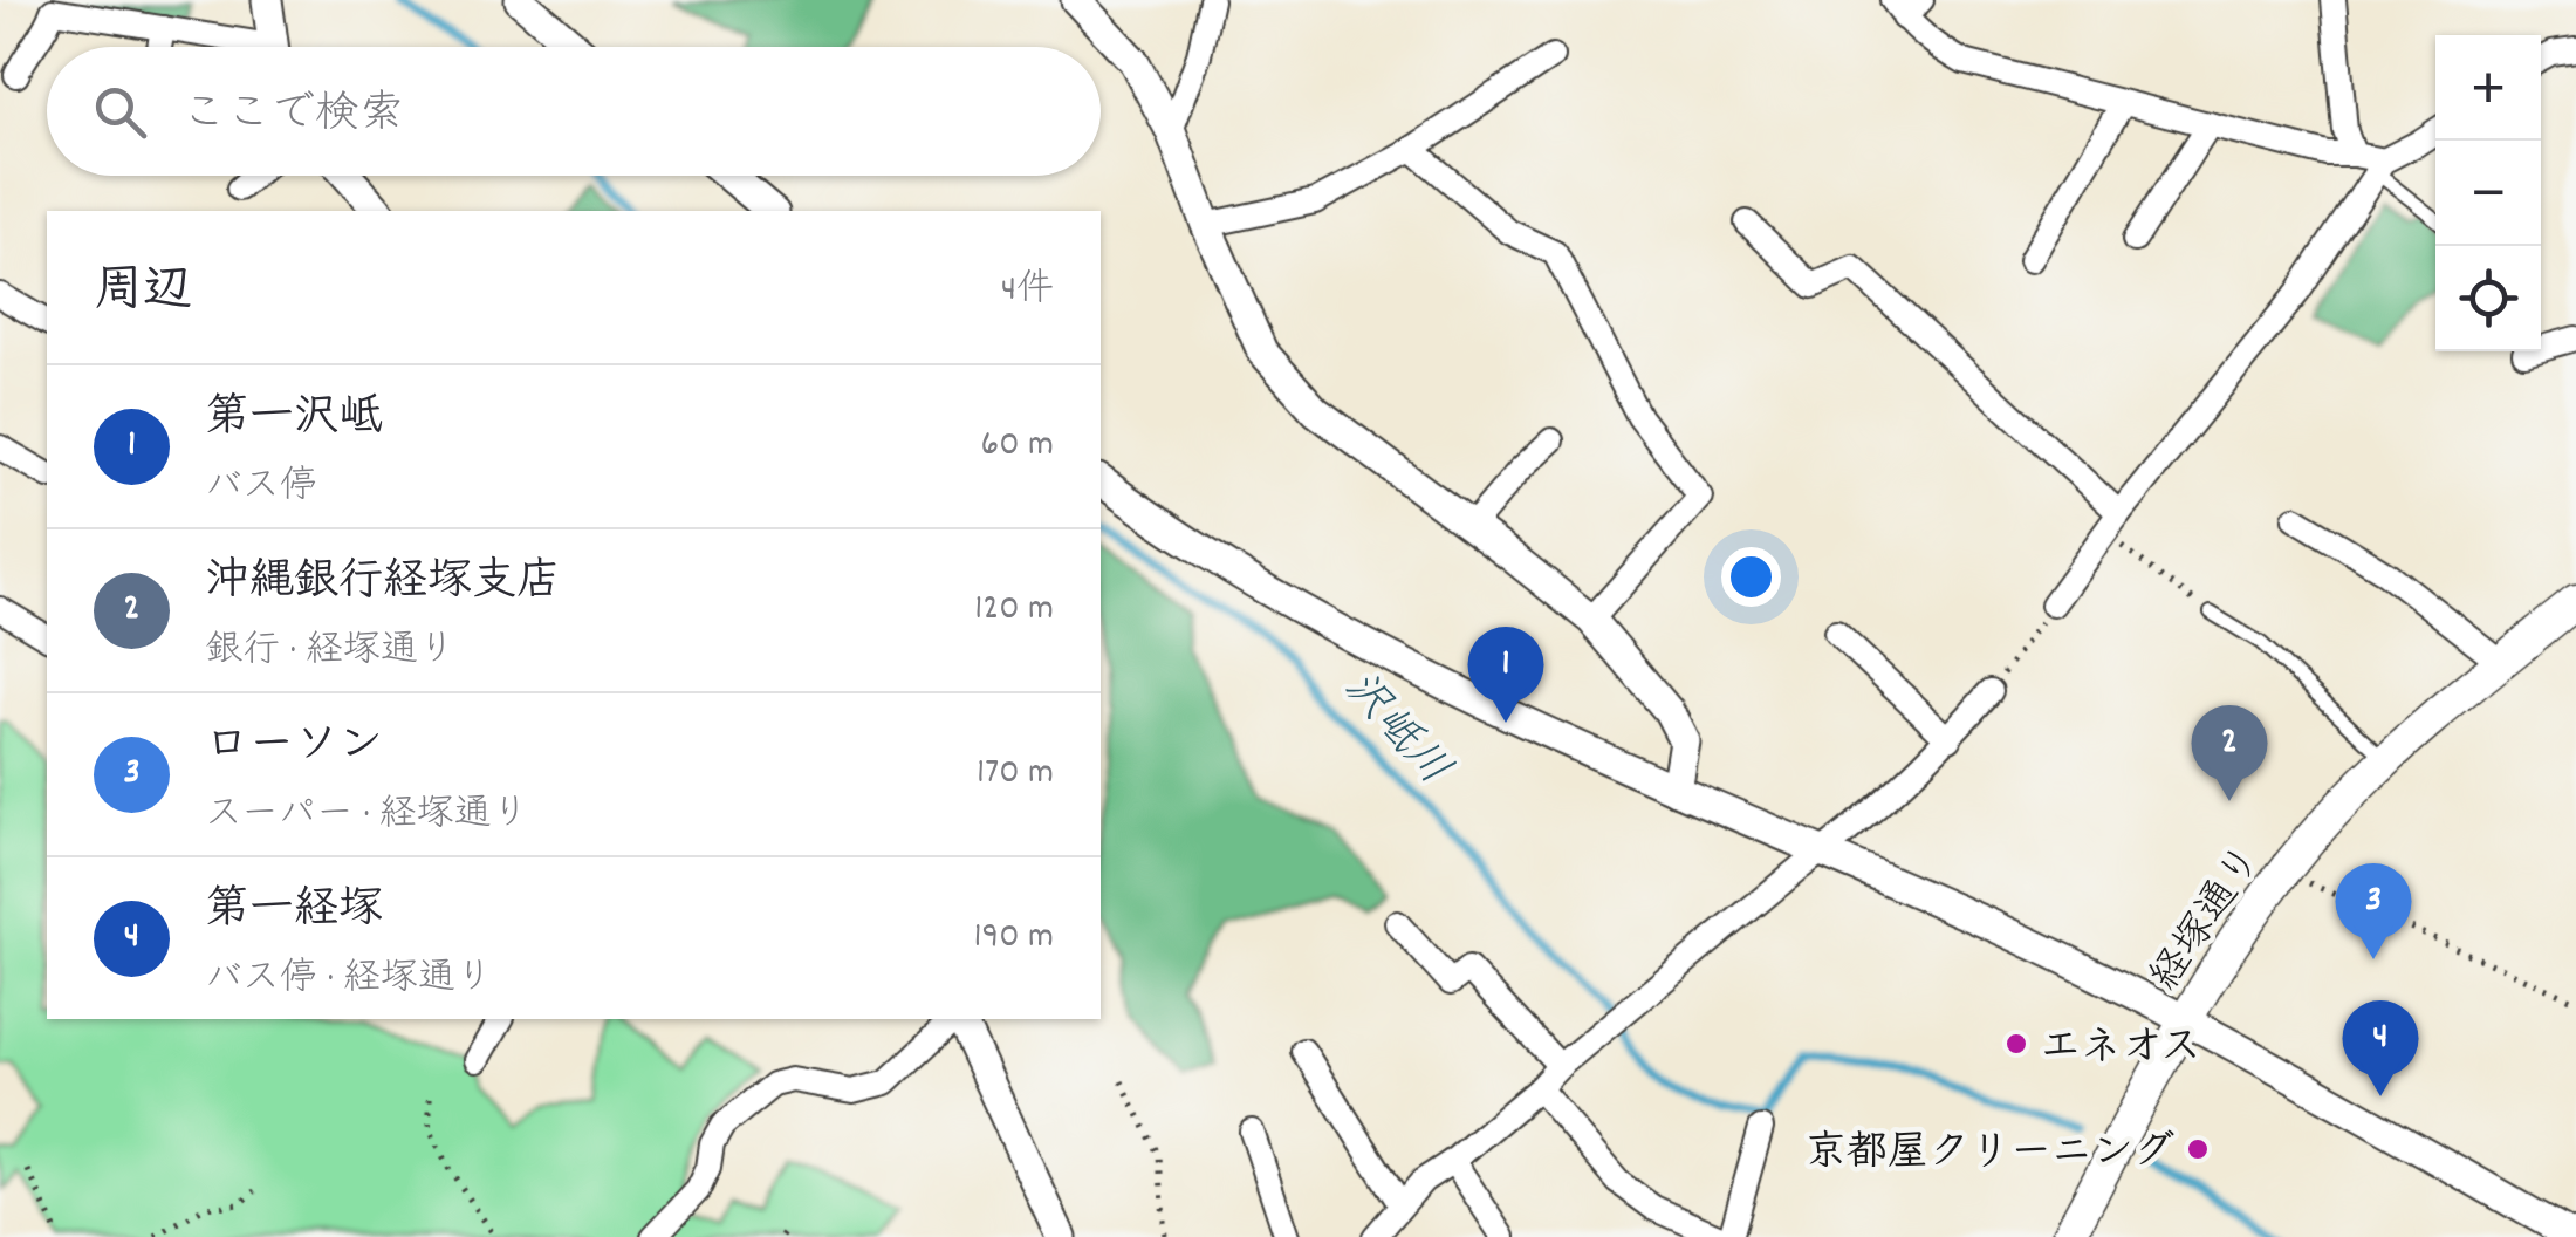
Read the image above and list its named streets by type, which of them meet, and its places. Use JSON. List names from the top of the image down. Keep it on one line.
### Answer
{"streets":{"main road":["経塚通り"]},"water":["沢岻川"],"places":["エネオス","京都屋クリーニング"],"page":{"map_buttons":["+","−"],"search":"ここで検索","heading":["周辺","4件"],"list":[{"mark":"1","name":"第一沢岻","note":"バス停","value":"60 m"},{"mark":"2","name":"沖縄銀行経塚支店","note":"銀行 · 経塚通り","value":"120 m"},{"mark":"3","name":"ローソン","note":"スーパー · 経塚通り","value":"170 m"},{"mark":"4","name":"第一経塚","note":"バス停 · 経塚通り","value":"190 m"}],"pins":["1","2","3","4"]}}
